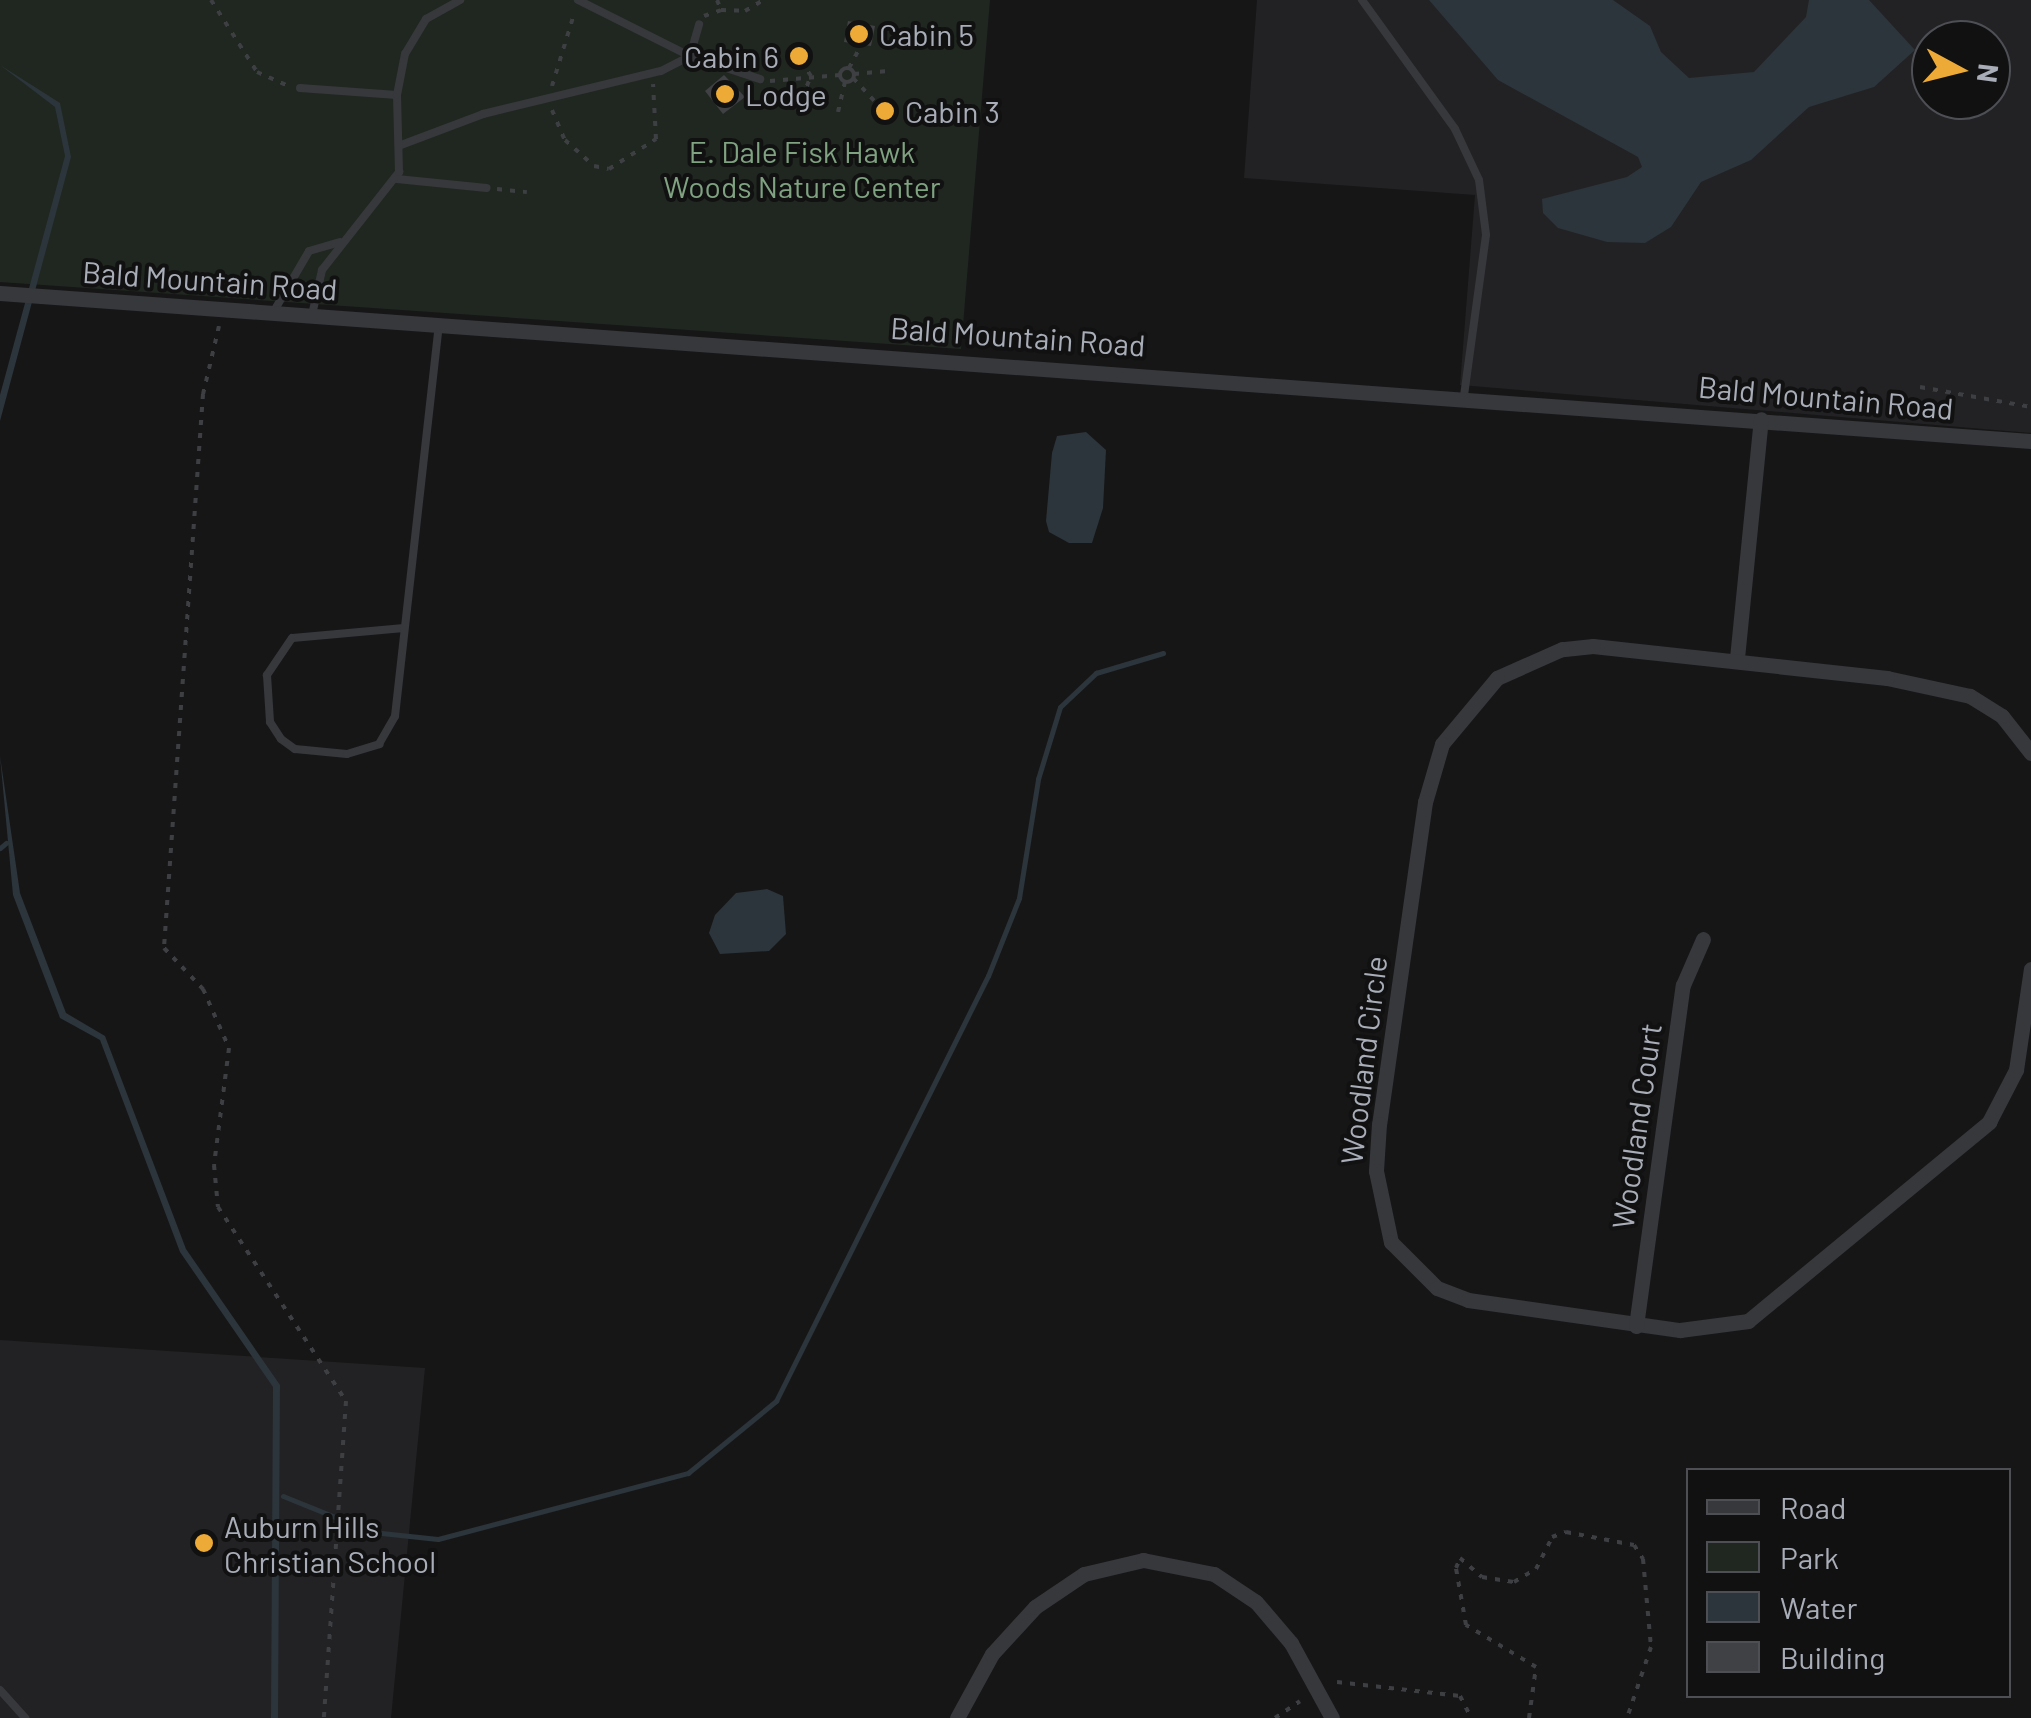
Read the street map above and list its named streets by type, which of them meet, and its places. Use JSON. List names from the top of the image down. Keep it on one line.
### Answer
{"streets":{"street":["Bald Mountain Road","Woodland Circle","Woodland Court"]},"crossings":[["Woodland Circle","Woodland Court"]],"parks":["E. Dale Fisk Hawk Woods Nature Center"],"places":["Cabin 5","Cabin 6","Lodge","Cabin 3","Auburn Hills Christian School"],"legend":["Road","Park","Water","Building"],"north":"right"}
